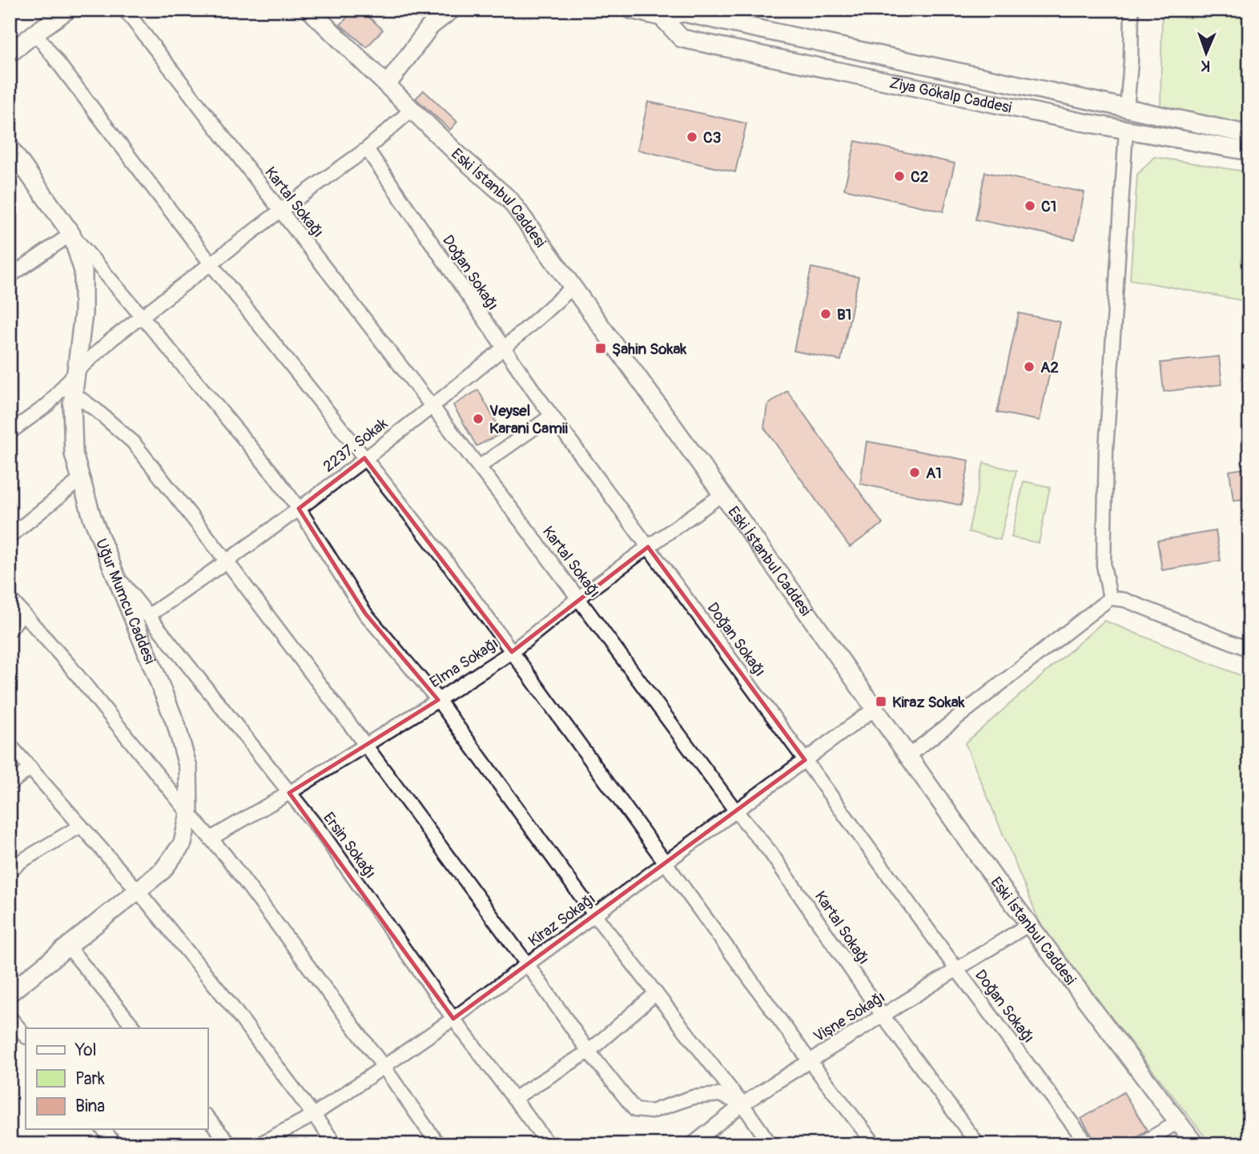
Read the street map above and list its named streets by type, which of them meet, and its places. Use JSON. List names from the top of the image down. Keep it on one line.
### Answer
{"streets":{"street":["Ziya Gökalp Caddesi","Eski İstanbul Caddesi","Kartal Sokağı","Doğan Sokağı","2237. Sokak","Uğur Mumcu Caddesi","Elma Sokağı","Ersin Sokağı","Kiraz Sokağı","Vişne Sokağı"]},"crossings":[["Eski İstanbul Caddesi","2237. Sokak"],["Eski İstanbul Caddesi","Elma Sokağı"],["Eski İstanbul Caddesi","Kiraz Sokağı"],["Eski İstanbul Caddesi","Vişne Sokağı"],["Kartal Sokağı","2237. Sokak"],["Kartal Sokağı","Elma Sokağı"],["Kartal Sokağı","Kiraz Sokağı"],["Kartal Sokağı","Vişne Sokağı"],["Doğan Sokağı","2237. Sokak"],["Doğan Sokağı","Elma Sokağı"],["Doğan Sokağı","Kiraz Sokağı"],["Doğan Sokağı","Vişne Sokağı"],["2237. Sokak","Ersin Sokağı"],["Uğur Mumcu Caddesi","Ersin Sokağı"],["Elma Sokağı","Ersin Sokağı"],["Ersin Sokağı","Kiraz Sokağı"]],"places":{"other":["C3","C2","C1","B1","A2","Veysel Karani Camii","A1"],"transit":["Şahin Sokak","Kiraz Sokak"]},"legend":["Yol","Park","Bina"],"north":"bottom"}
